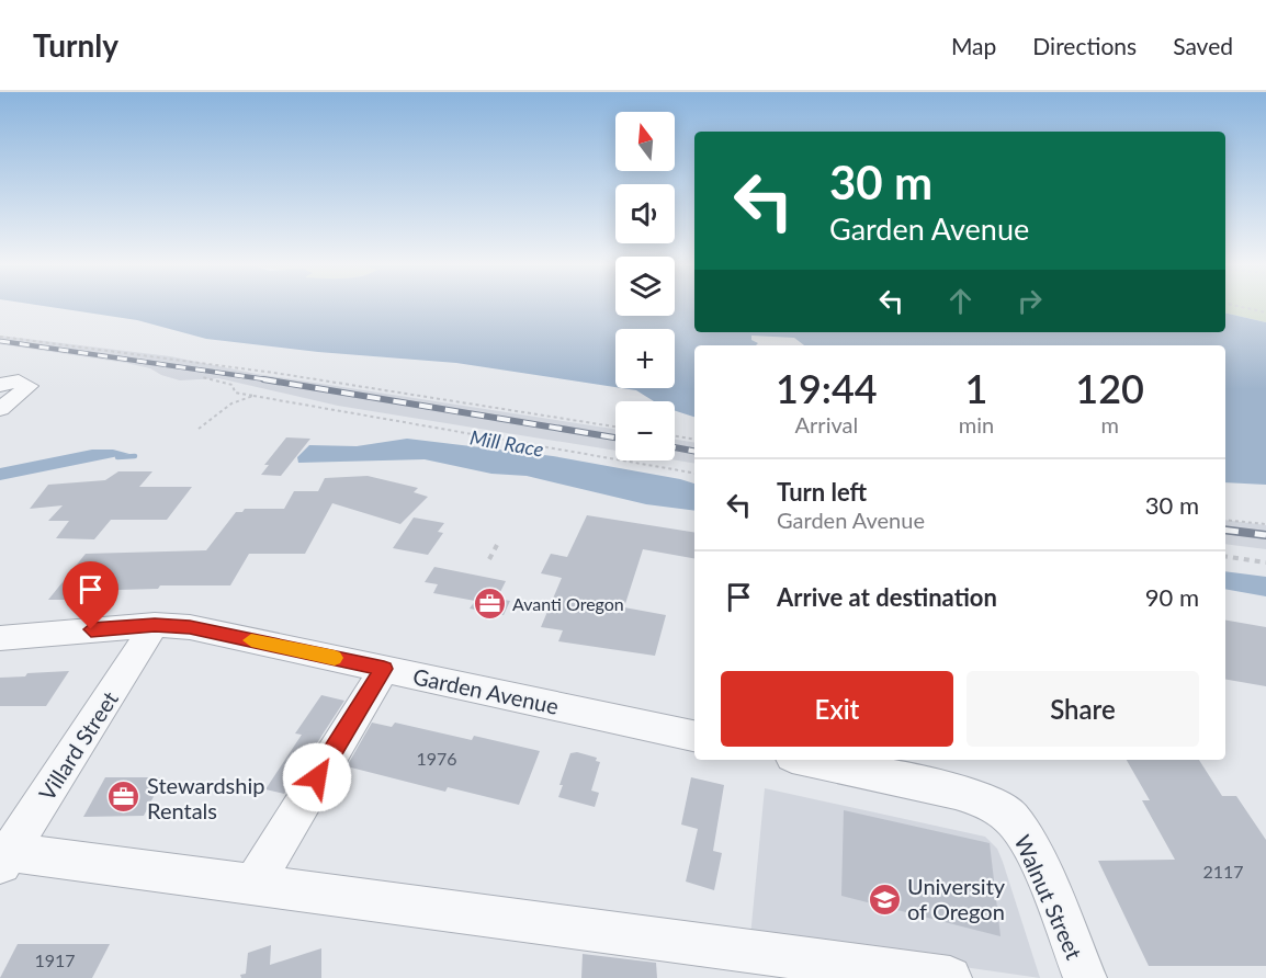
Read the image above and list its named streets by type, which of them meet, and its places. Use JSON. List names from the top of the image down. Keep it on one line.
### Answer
{"streets":{"street":["Garden Avenue","Villard Street","Walnut Street"]},"crossings":[["Garden Avenue","Villard Street"]],"water":["Mill Race"],"places":{"office":["Avanti Oregon","Stewardship Rentals"],"school or university":["University of Oregon"]},"house_numbers":["1976","2117","1917"],"north":"top","page":{"header":"Turnly","nav":["Map","Directions","Saved"],"map_buttons":["+","−"],"turn":["30 m","Garden Avenue"],"eta":["19:44","Arrival","1","min","120","m"],"list":[{"name":"Turn left","note":"Garden Avenue","value":"30 m"},{"name":"Arrive at destination","value":"90 m"}],"buttons":["Exit","Share"]}}
